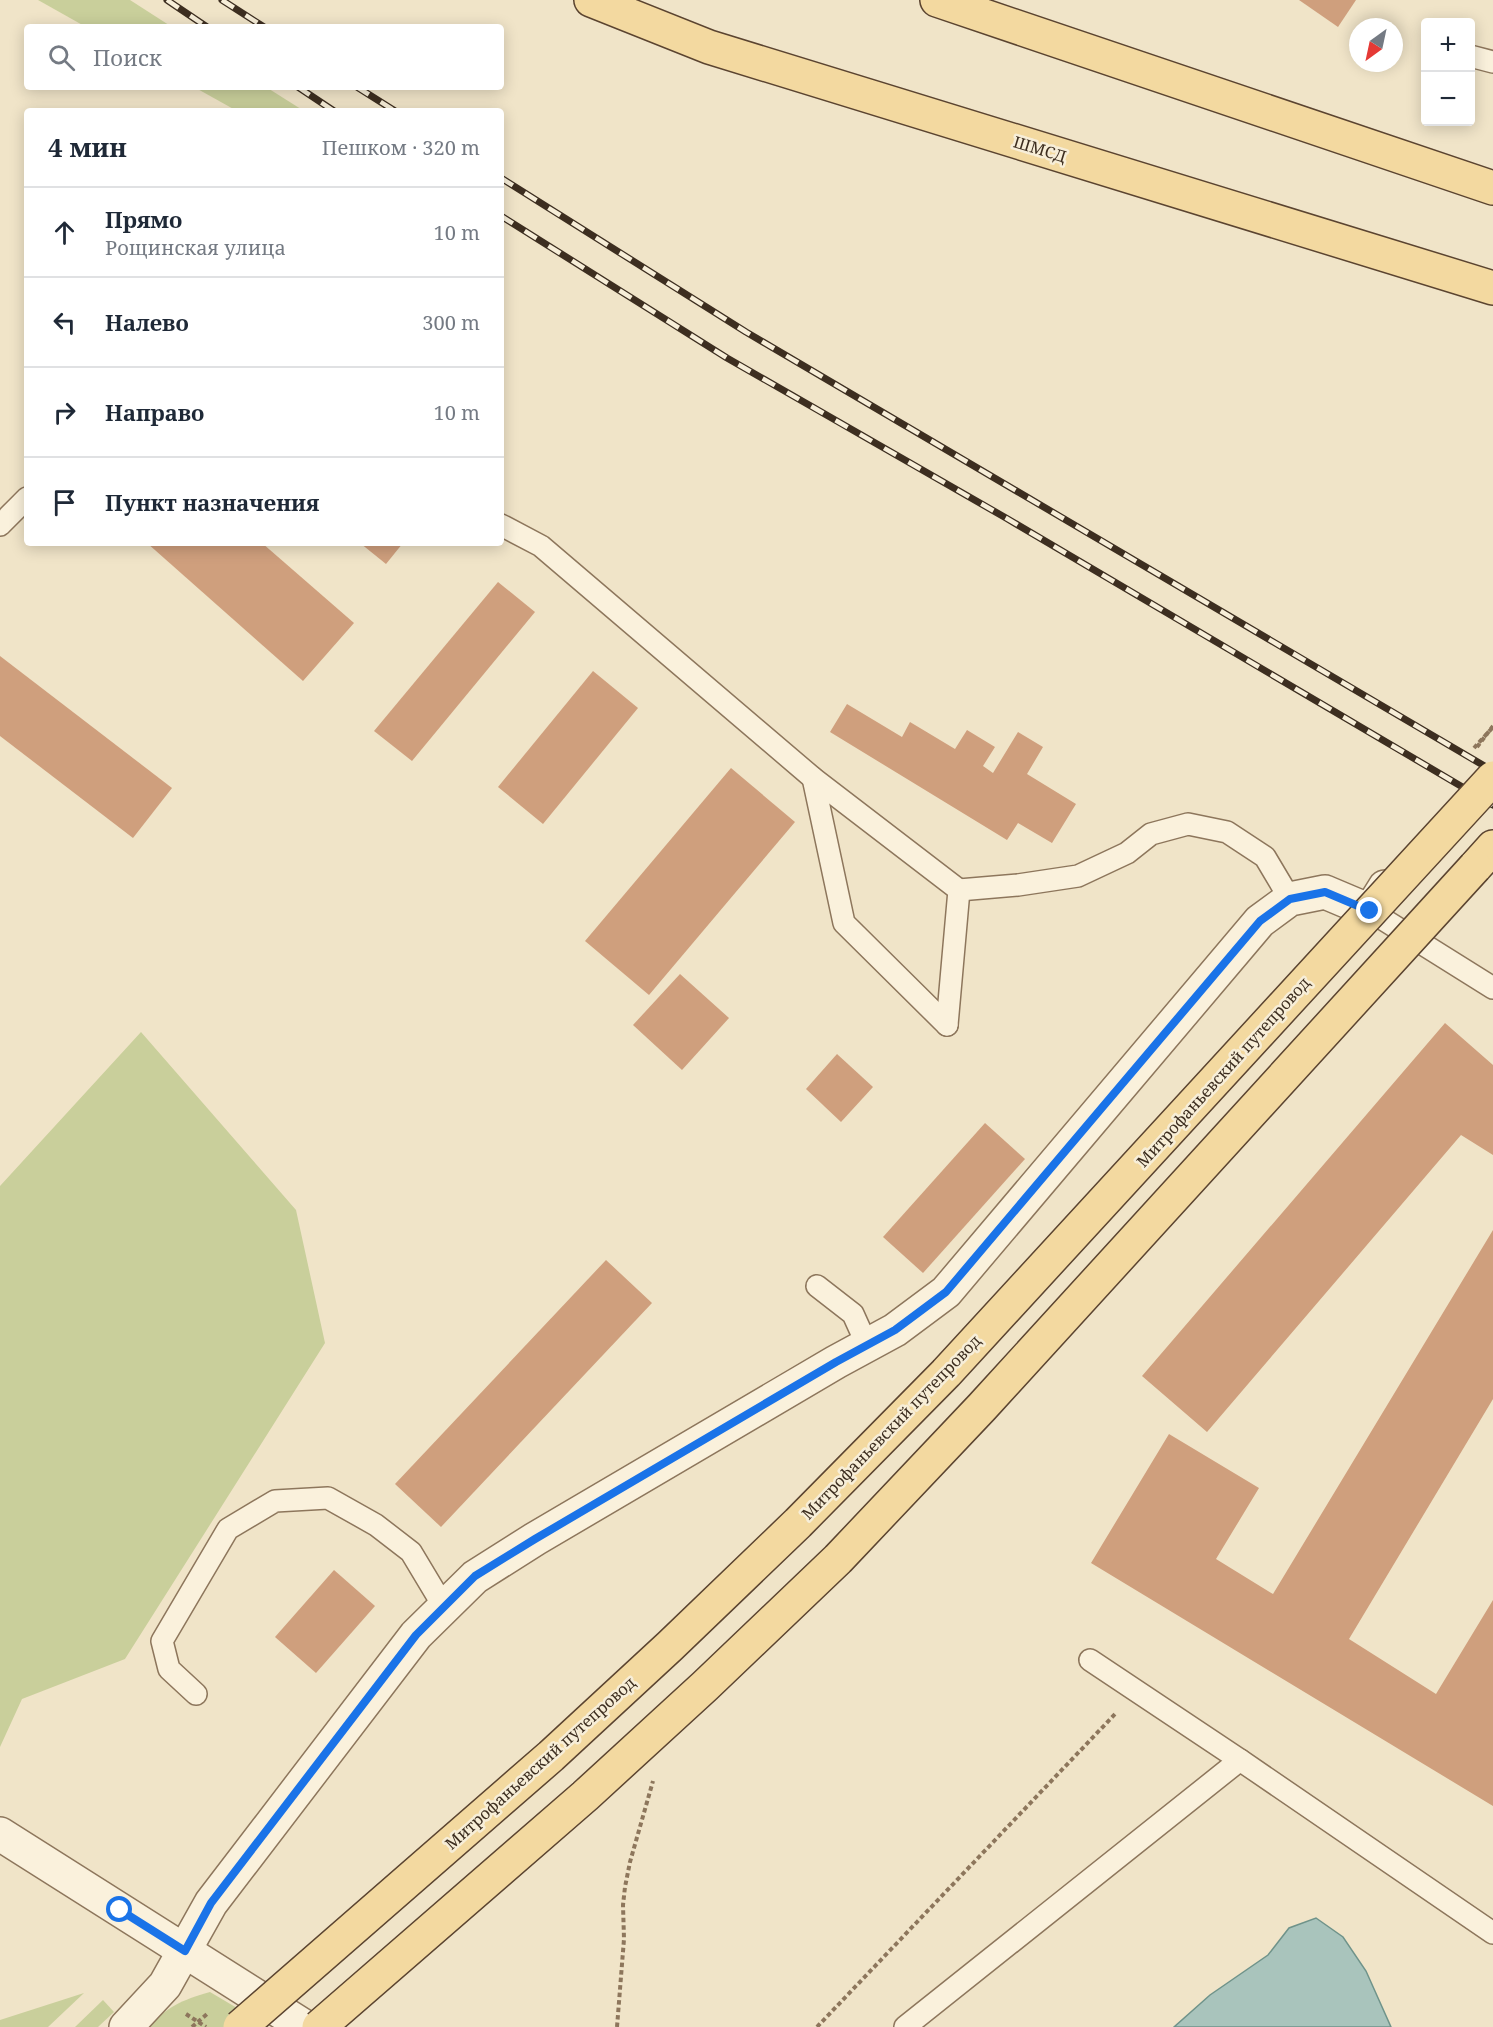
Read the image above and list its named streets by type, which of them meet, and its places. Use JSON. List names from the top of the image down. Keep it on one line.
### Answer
{"streets":{"main road":["ШМСД","Митрофаньевский путепровод"]},"north":"bottom left","page":{"map_buttons":["+","−"],"search":"Поиск","heading":["4 мин","Пешком · 320 m"],"list":[["Прямо","Рощинская улица","10 m"],["Налево","300 m"],["Направо","10 m"],"Пункт назначения"]}}
